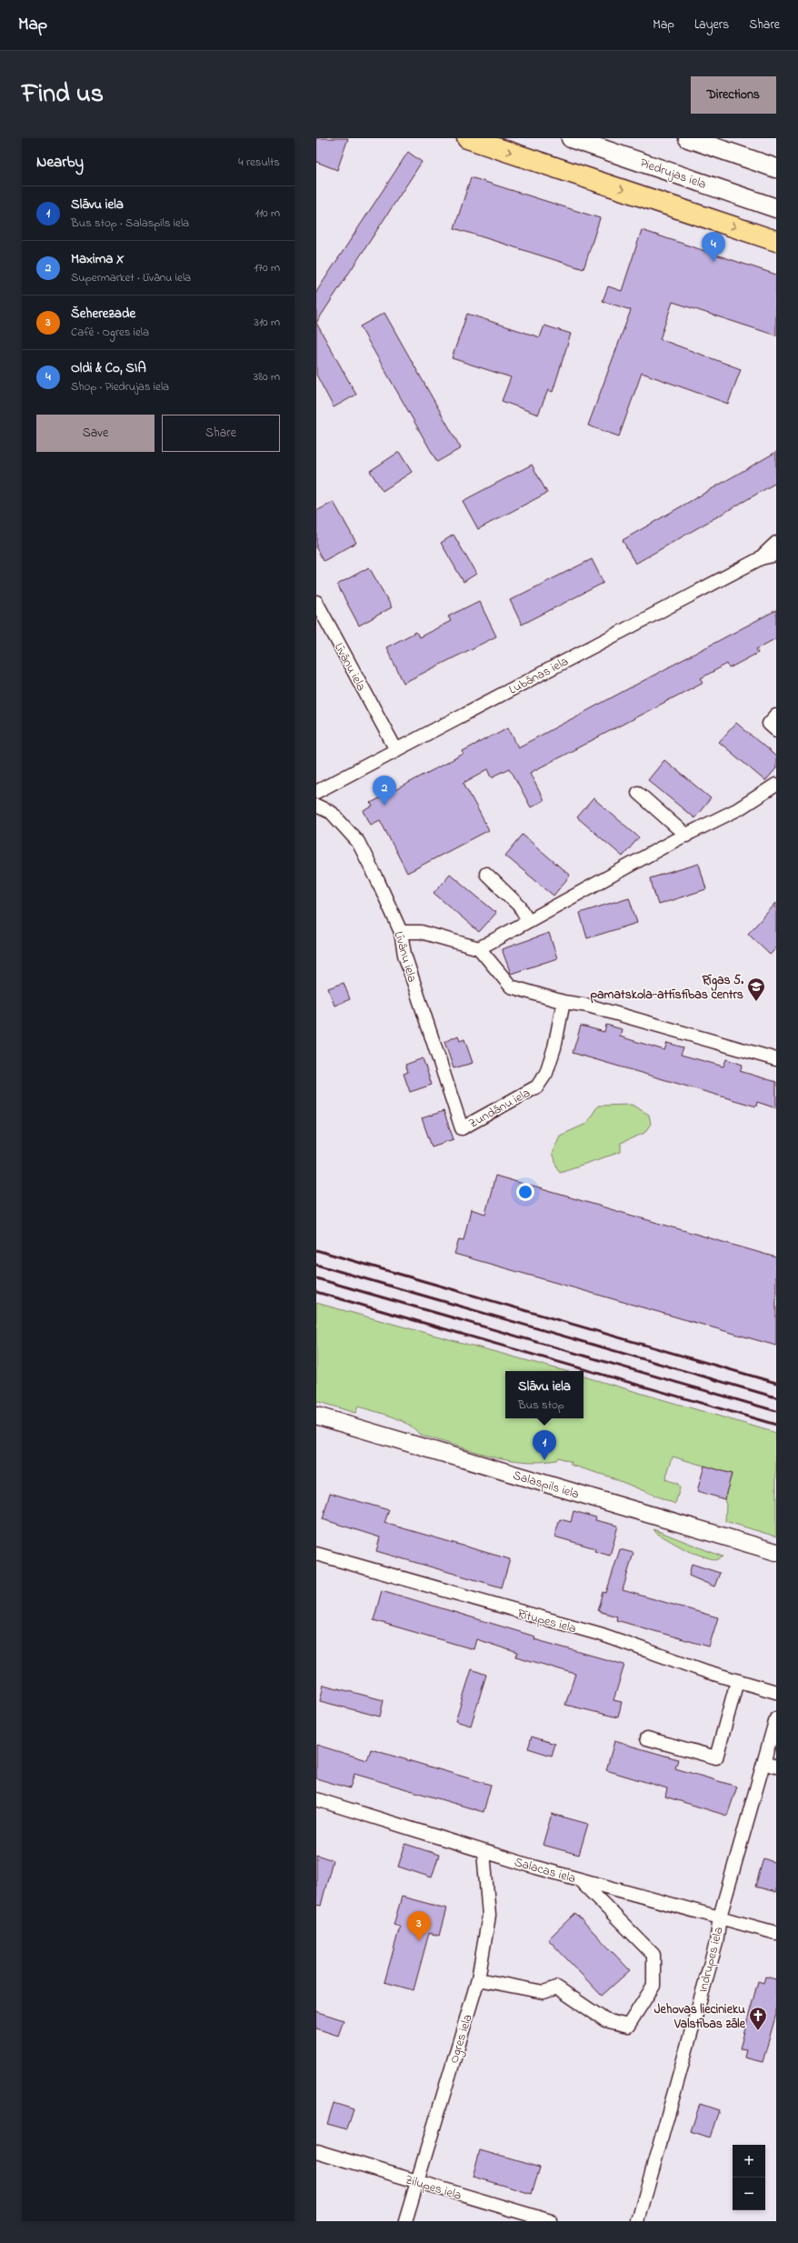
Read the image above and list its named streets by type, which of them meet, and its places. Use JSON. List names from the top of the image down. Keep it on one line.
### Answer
{"streets":{"main road":["Piedrujas iela"],"street":["Līvānu iela","Lubānas iela","Zundānu iela","Salaspils iela","Rītupes iela","Salacas iela","Indrupes iela","Ogres iela","Zilupes iela"]},"crossings":[["Līvānu iela","Lubānas iela"],["Līvānu iela","Zundānu iela"],["Salacas iela","Indrupes iela"],["Salacas iela","Ogres iela"],["Ogres iela","Zilupes iela"]],"places":{"school or university":["Rīgas 5. pamatskola-attīstības centrs"],"church":["Jehovas liecinieku Valstības zāle"]},"page":{"header":"Map","nav":["Map","Layers","Share"],"title":"Find us","buttons":["Directions",["Save","Share"]],"heading":["Nearby","4 results"],"list":[{"mark":"1","name":"Slāvu iela","note":"Bus stop · Salaspils iela","value":"110 m"},{"mark":"2","name":"Maxima X","note":"Supermarket · Līvānu iela","value":"170 m"},{"mark":"3","name":"Šeherezade","note":"Café · Ogres iela","value":"310 m"},{"mark":"4","name":"Oldi & Co, SIA","note":"Shop · Piedrujas iela","value":"380 m"}],"pins":["4","2","1","3"],"popup":["Slāvu iela","Bus stop"],"map_buttons":["+","−"]}}
